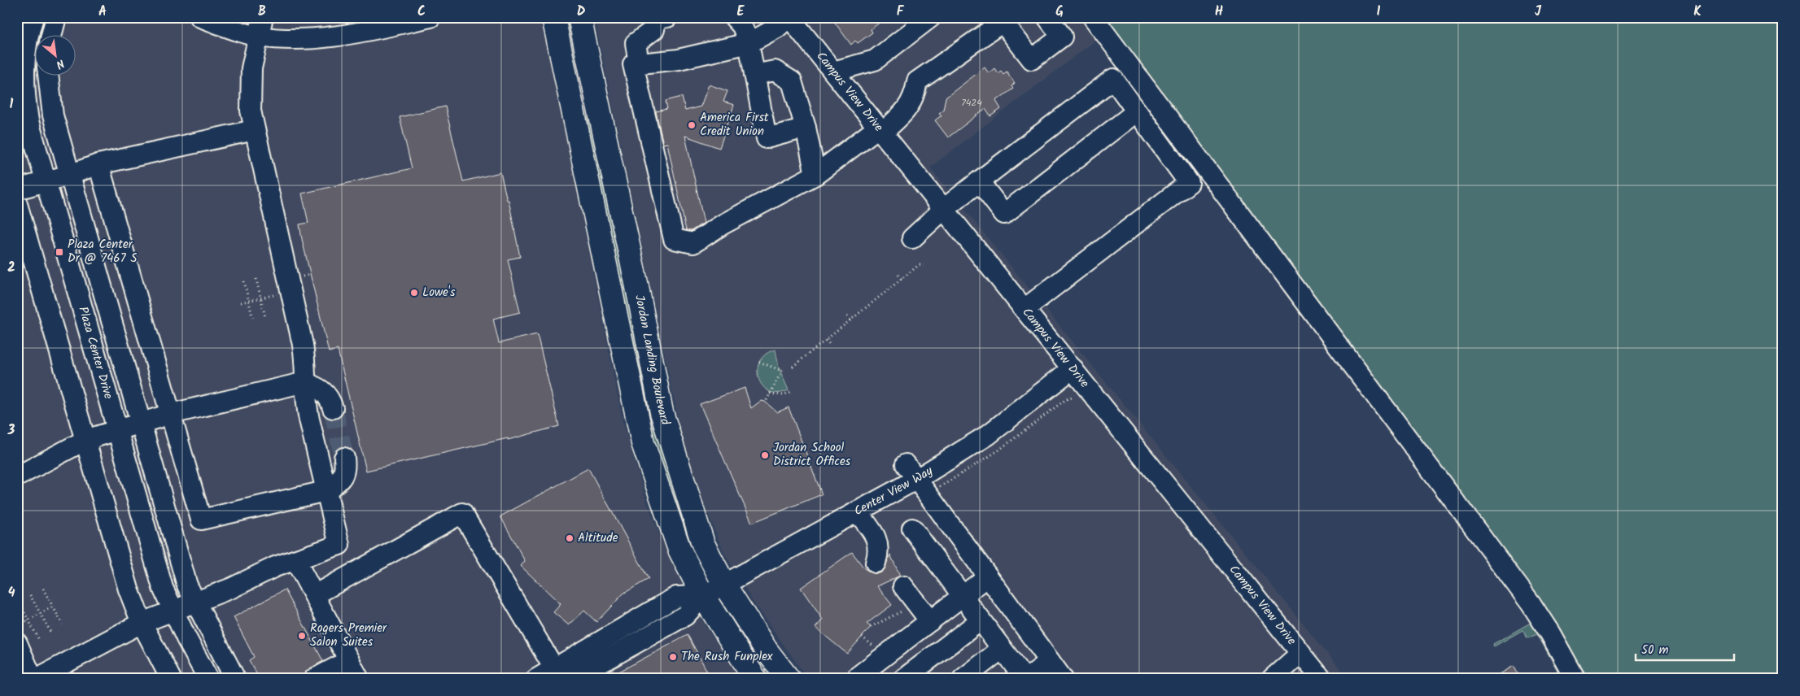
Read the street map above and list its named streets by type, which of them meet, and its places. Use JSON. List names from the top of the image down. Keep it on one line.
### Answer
{"streets":{"main road":["Jordan Landing Boulevard"],"street":["Campus View Drive","Plaza Center Drive","Center View Way"]},"crossings":[["Campus View Drive","Center View Way"],["Jordan Landing Boulevard","Center View Way"]],"places":{"other":["America First Credit Union","Lowe's","Jordan School District Offices","Altitude","Rogers Premier Salon Suites","The Rush Funplex"],"transit":["Plaza Center Dr @ 7467 S"]},"house_numbers":["7424"],"scale_bar":"50 m","north":"bottom right","grid":{"columns":["A","B","C","D","E","F","G","H","I","J","K"],"rows":["1","2","3","4"]}}
